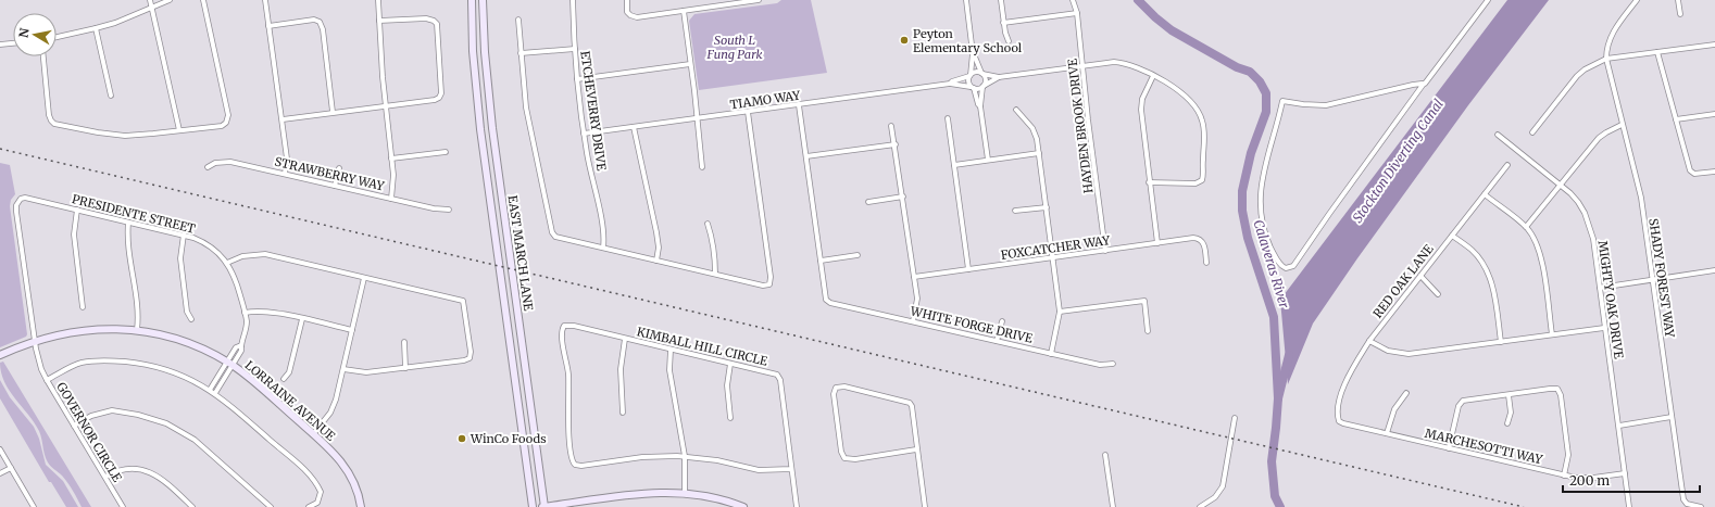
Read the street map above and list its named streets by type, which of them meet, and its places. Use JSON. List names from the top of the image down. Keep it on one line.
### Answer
{"streets":{"main road":["EAST MARCH LANE","LORRAINE AVENUE"],"street":["TIAMO WAY","ETCHEVERRY DRIVE","HAYDEN BROOK DRIVE","STRAWBERRY WAY","PRESIDENTE STREET","FOXCATCHER WAY","SHADY FOREST WAY","RED OAK LANE","MIGHTY OAK DRIVE","WHITE FORGE DRIVE","KIMBALL HILL CIRCLE","GOVERNOR CIRCLE","MARCHESOTTI WAY"]},"crossings":[["TIAMO WAY","ETCHEVERRY DRIVE"],["HAYDEN BROOK DRIVE","FOXCATCHER WAY"],["PRESIDENTE STREET","LORRAINE AVENUE"],["RED OAK LANE","MARCHESOTTI WAY"],["MIGHTY OAK DRIVE","MARCHESOTTI WAY"]],"water":["Stockton Diverting Canal","Calaveras River"],"parks":["South L Fung Park"],"places":["Peyton Elementary School","WinCo Foods"],"scale_bar":"200 m","north":"left"}
